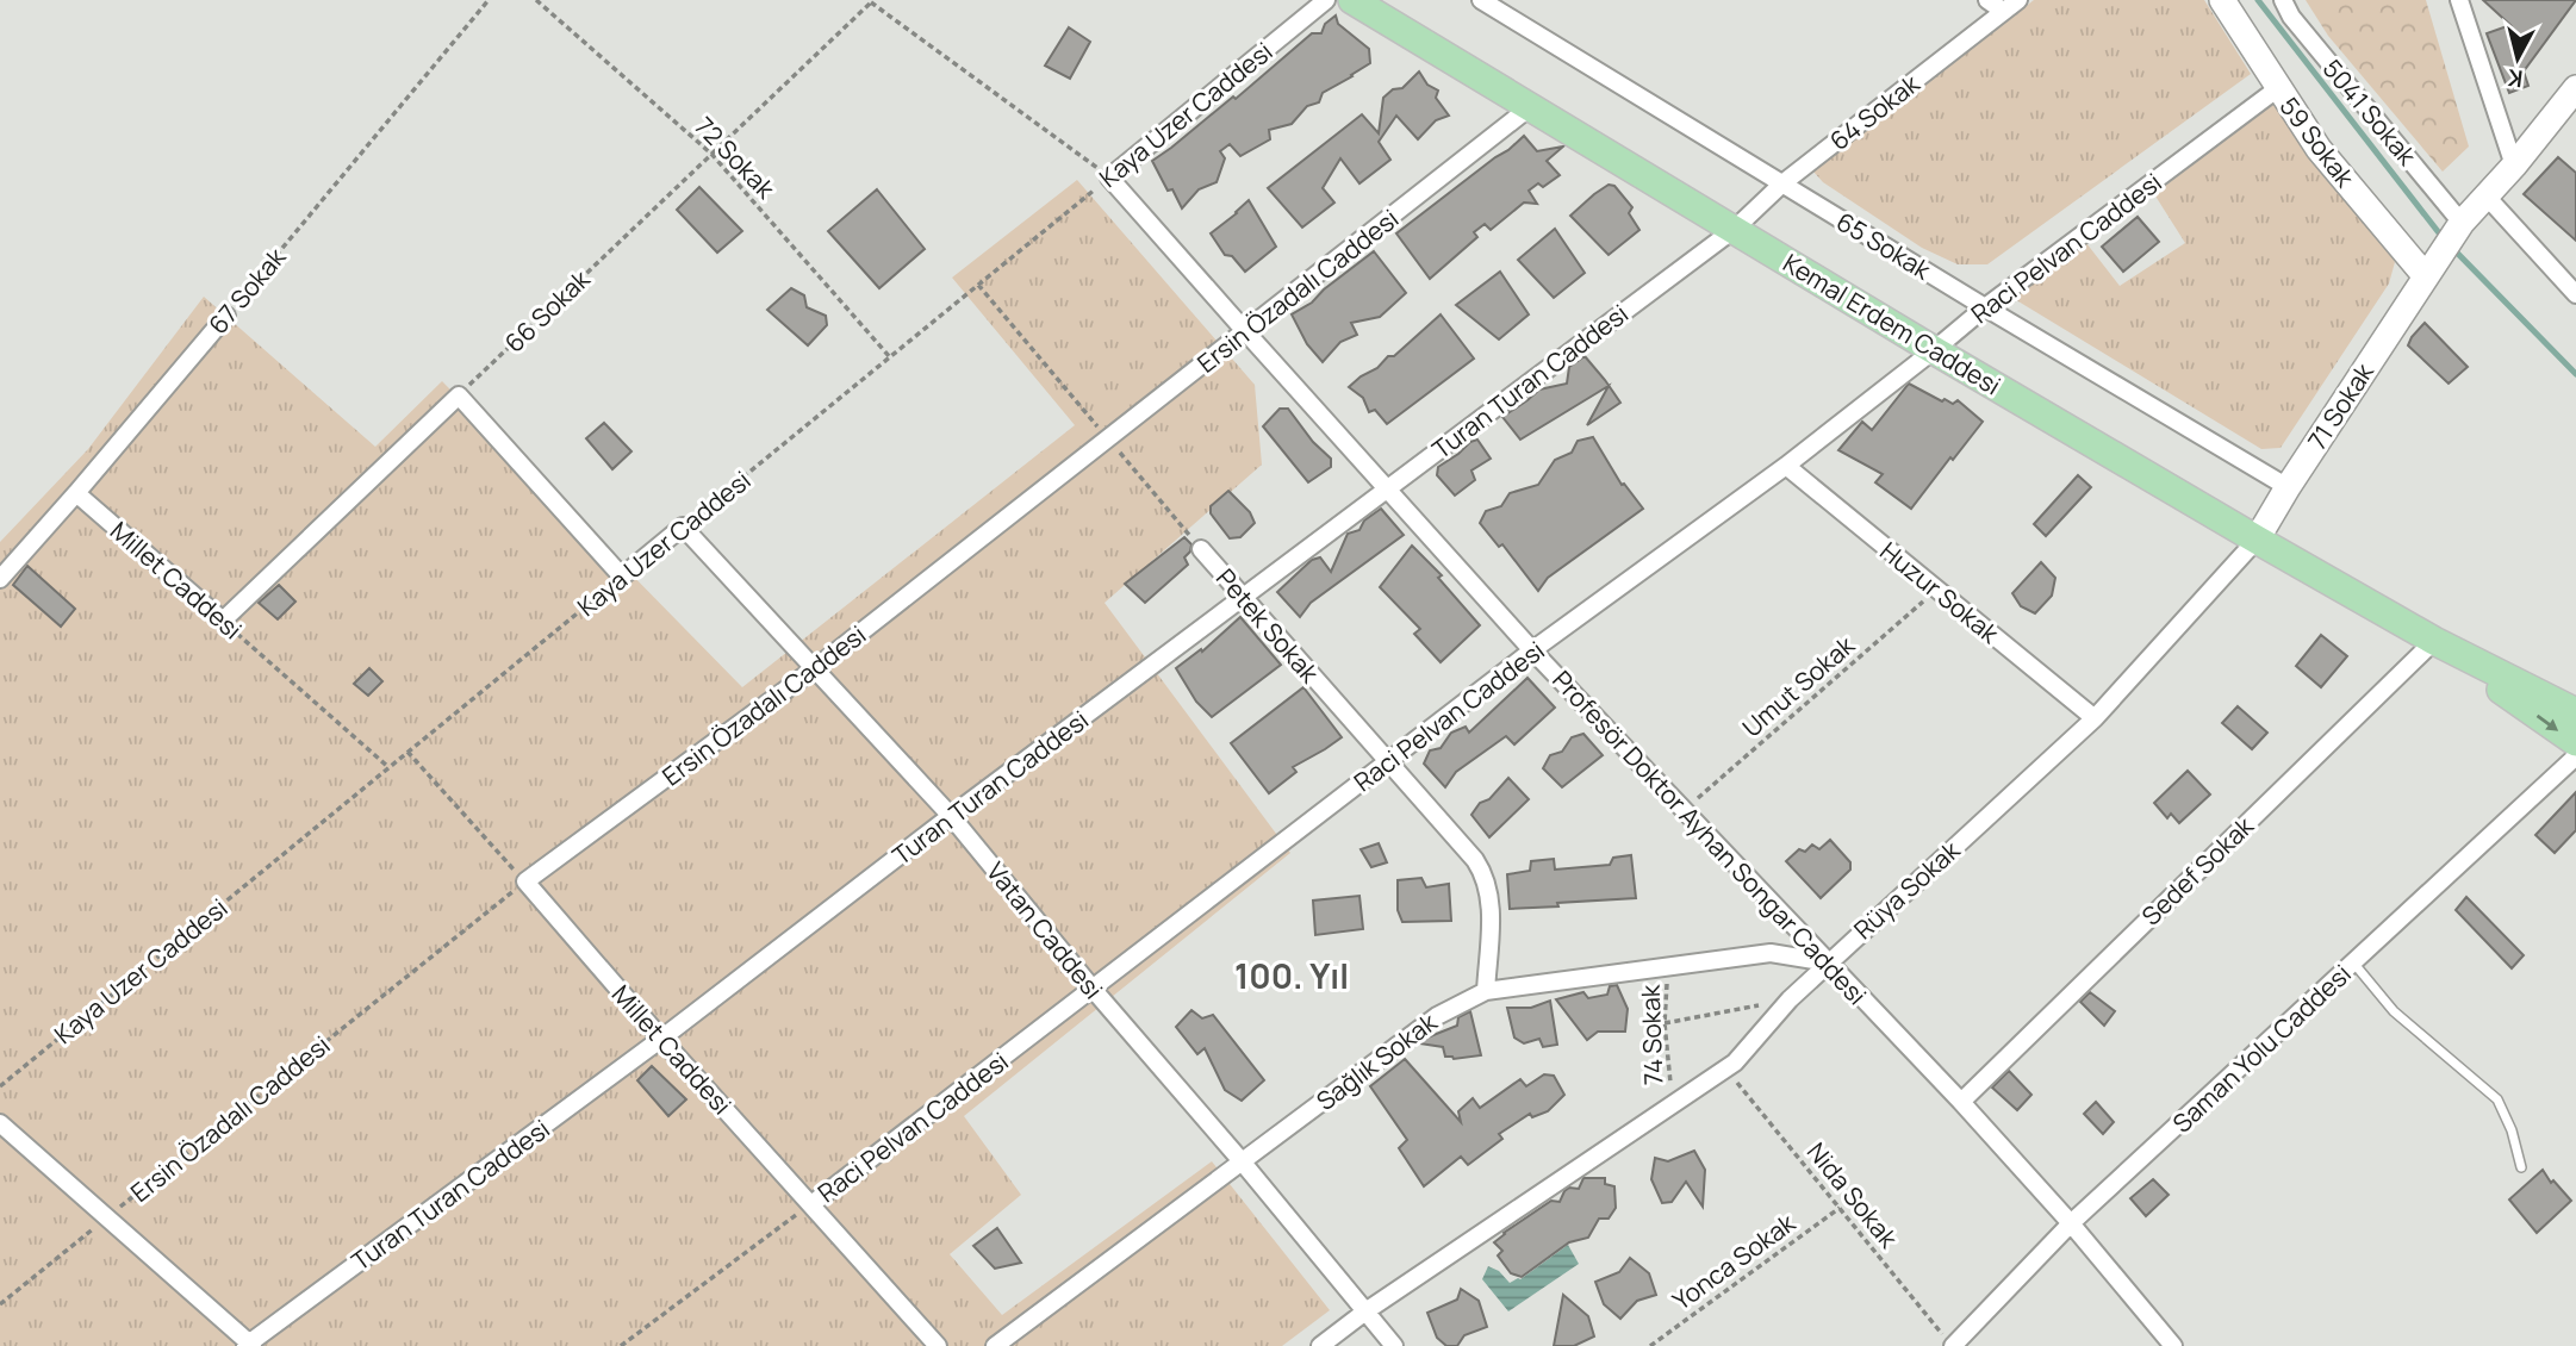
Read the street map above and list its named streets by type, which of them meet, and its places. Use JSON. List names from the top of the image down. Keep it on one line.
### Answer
{"streets":{"main road":["Kemal Erdem Caddesi"],"street":["64 Sokak","5041 Sokak","Kaya Uzer Caddesi","59 Sokak","65 Sokak","Raci Pelvan Caddesi","67 Sokak","Ersin Özadalı Caddesi","Turan Turan Caddesi","71 Sokak","Millet Caddesi","Huzur Sokak","Petek Sokak","Profesör Doktor Ayhan Songar Caddesi","Sedef Sokak","Rüya Sokak","Vatan Caddesi","Saman Yolu Caddesi","Sağlık Sokak"],"path":["72 Sokak","66 Sokak","Umut Sokak","74 Sokak","Nida Sokak","Yonca Sokak"]},"crossings":[["64 Sokak","65 Sokak"],["64 Sokak","Kemal Erdem Caddesi"],["64 Sokak","Turan Turan Caddesi"],["5041 Sokak","71 Sokak"],["Kaya Uzer Caddesi","72 Sokak"],["Kaya Uzer Caddesi","Millet Caddesi"],["Kaya Uzer Caddesi","Petek Sokak"],["Kaya Uzer Caddesi","Profesör Doktor Ayhan Songar Caddesi"],["Kaya Uzer Caddesi","Vatan Caddesi"],["59 Sokak","Raci Pelvan Caddesi"],["59 Sokak","71 Sokak"],["72 Sokak","66 Sokak"],["65 Sokak","Raci Pelvan Caddesi"],["65 Sokak","71 Sokak"],["Raci Pelvan Caddesi","Kemal Erdem Caddesi"],["Raci Pelvan Caddesi","Millet Caddesi"],["Raci Pelvan Caddesi","Huzur Sokak"],["Raci Pelvan Caddesi","Petek Sokak"],["Raci Pelvan Caddesi","Profesör Doktor Ayhan Songar Caddesi"],["Raci Pelvan Caddesi","Vatan Caddesi"],["67 Sokak","Millet Caddesi"],["Ersin Özadalı Caddesi","Kemal Erdem Caddesi"],["Ersin Özadalı Caddesi","Millet Caddesi"],["Ersin Özadalı Caddesi","Petek Sokak"],["Ersin Özadalı Caddesi","Profesör Doktor Ayhan Songar Caddesi"],["Ersin Özadalı Caddesi","Vatan Caddesi"],["Kemal Erdem Caddesi","Turan Turan Caddesi"],["Kemal Erdem Caddesi","71 Sokak"],["Kemal Erdem Caddesi","Sedef Sokak"],["Kemal Erdem Caddesi","Rüya Sokak"],["Turan Turan Caddesi","Millet Caddesi"],["Turan Turan Caddesi","Petek Sokak"],["Turan Turan Caddesi","Profesör Doktor Ayhan Songar Caddesi"],["Turan Turan Caddesi","Vatan Caddesi"],["71 Sokak","Rüya Sokak"],["Huzur Sokak","Umut Sokak"],["Huzur Sokak","Rüya Sokak"],["Petek Sokak","Sağlık Sokak"],["Umut Sokak","Profesör Doktor Ayhan Songar Caddesi"],["Profesör Doktor Ayhan Songar Caddesi","Sedef Sokak"],["Profesör Doktor Ayhan Songar Caddesi","Rüya Sokak"],["Profesör Doktor Ayhan Songar Caddesi","Saman Yolu Caddesi"],["Profesör Doktor Ayhan Songar Caddesi","Sağlık Sokak"],["Rüya Sokak","Vatan Caddesi"],["Rüya Sokak","74 Sokak"],["Rüya Sokak","Sağlık Sokak"],["Rüya Sokak","Nida Sokak"],["Vatan Caddesi","Sağlık Sokak"],["74 Sokak","Sağlık Sokak"],["Saman Yolu Caddesi","Nida Sokak"],["Nida Sokak","Yonca Sokak"]],"districts":["100. Yıl"],"north":"bottom"}
